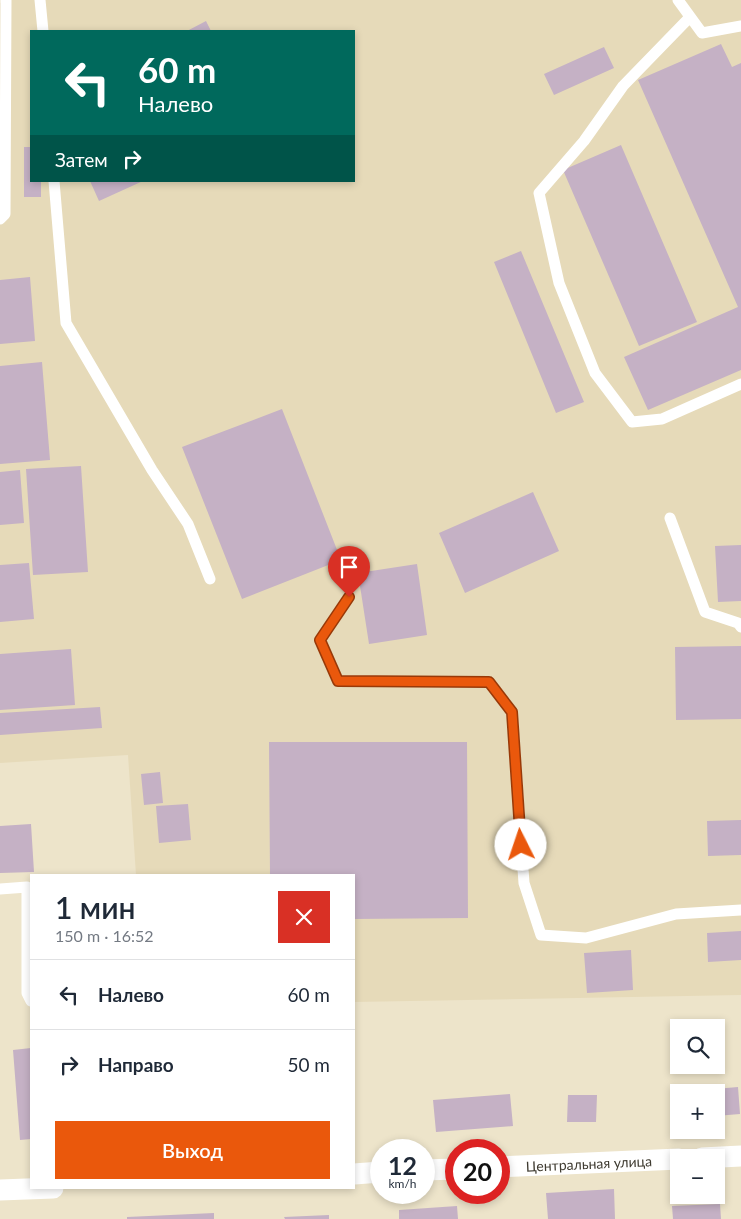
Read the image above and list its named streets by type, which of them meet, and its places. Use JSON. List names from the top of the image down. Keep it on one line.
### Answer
{"streets":{"street":["Центральная улица"]},"page":{"turn":["60 m","Налево"],"then":"Затем","heading":["1 мин","150 m · 16:52"],"list":[{"name":"Налево","value":"60 m"},{"name":"Направо","value":"50 m"}],"map_buttons":["+","−"],"buttons":"Выход","speed":"12 km/h","limit":"20"}}
